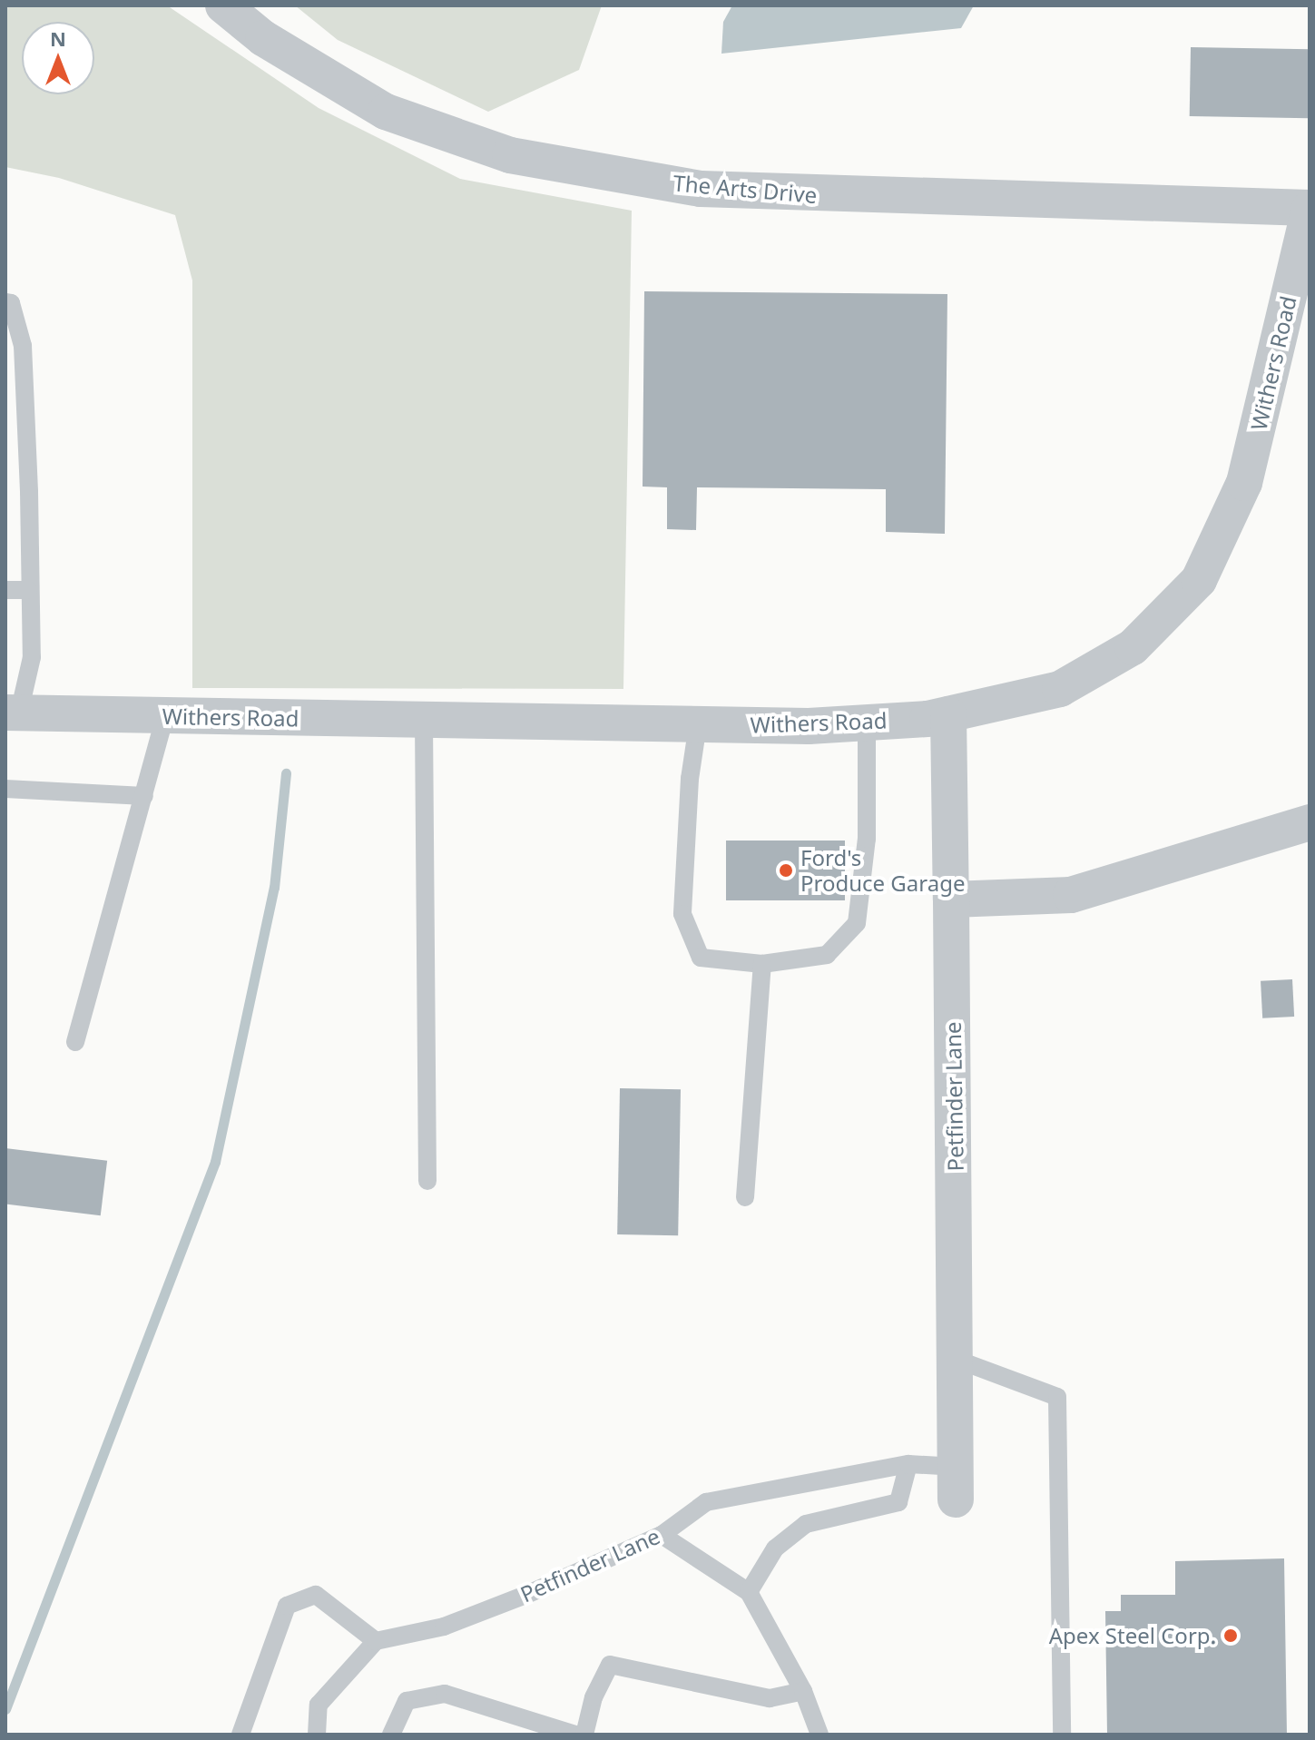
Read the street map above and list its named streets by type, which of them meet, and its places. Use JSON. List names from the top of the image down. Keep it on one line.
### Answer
{"streets":{"street":["The Arts Drive","Withers Road","Petfinder Lane"]},"crossings":[["The Arts Drive","Withers Road"],["Withers Road","Petfinder Lane"]],"places":["Ford's Produce Garage","Apex Steel Corp."],"north":"top"}
